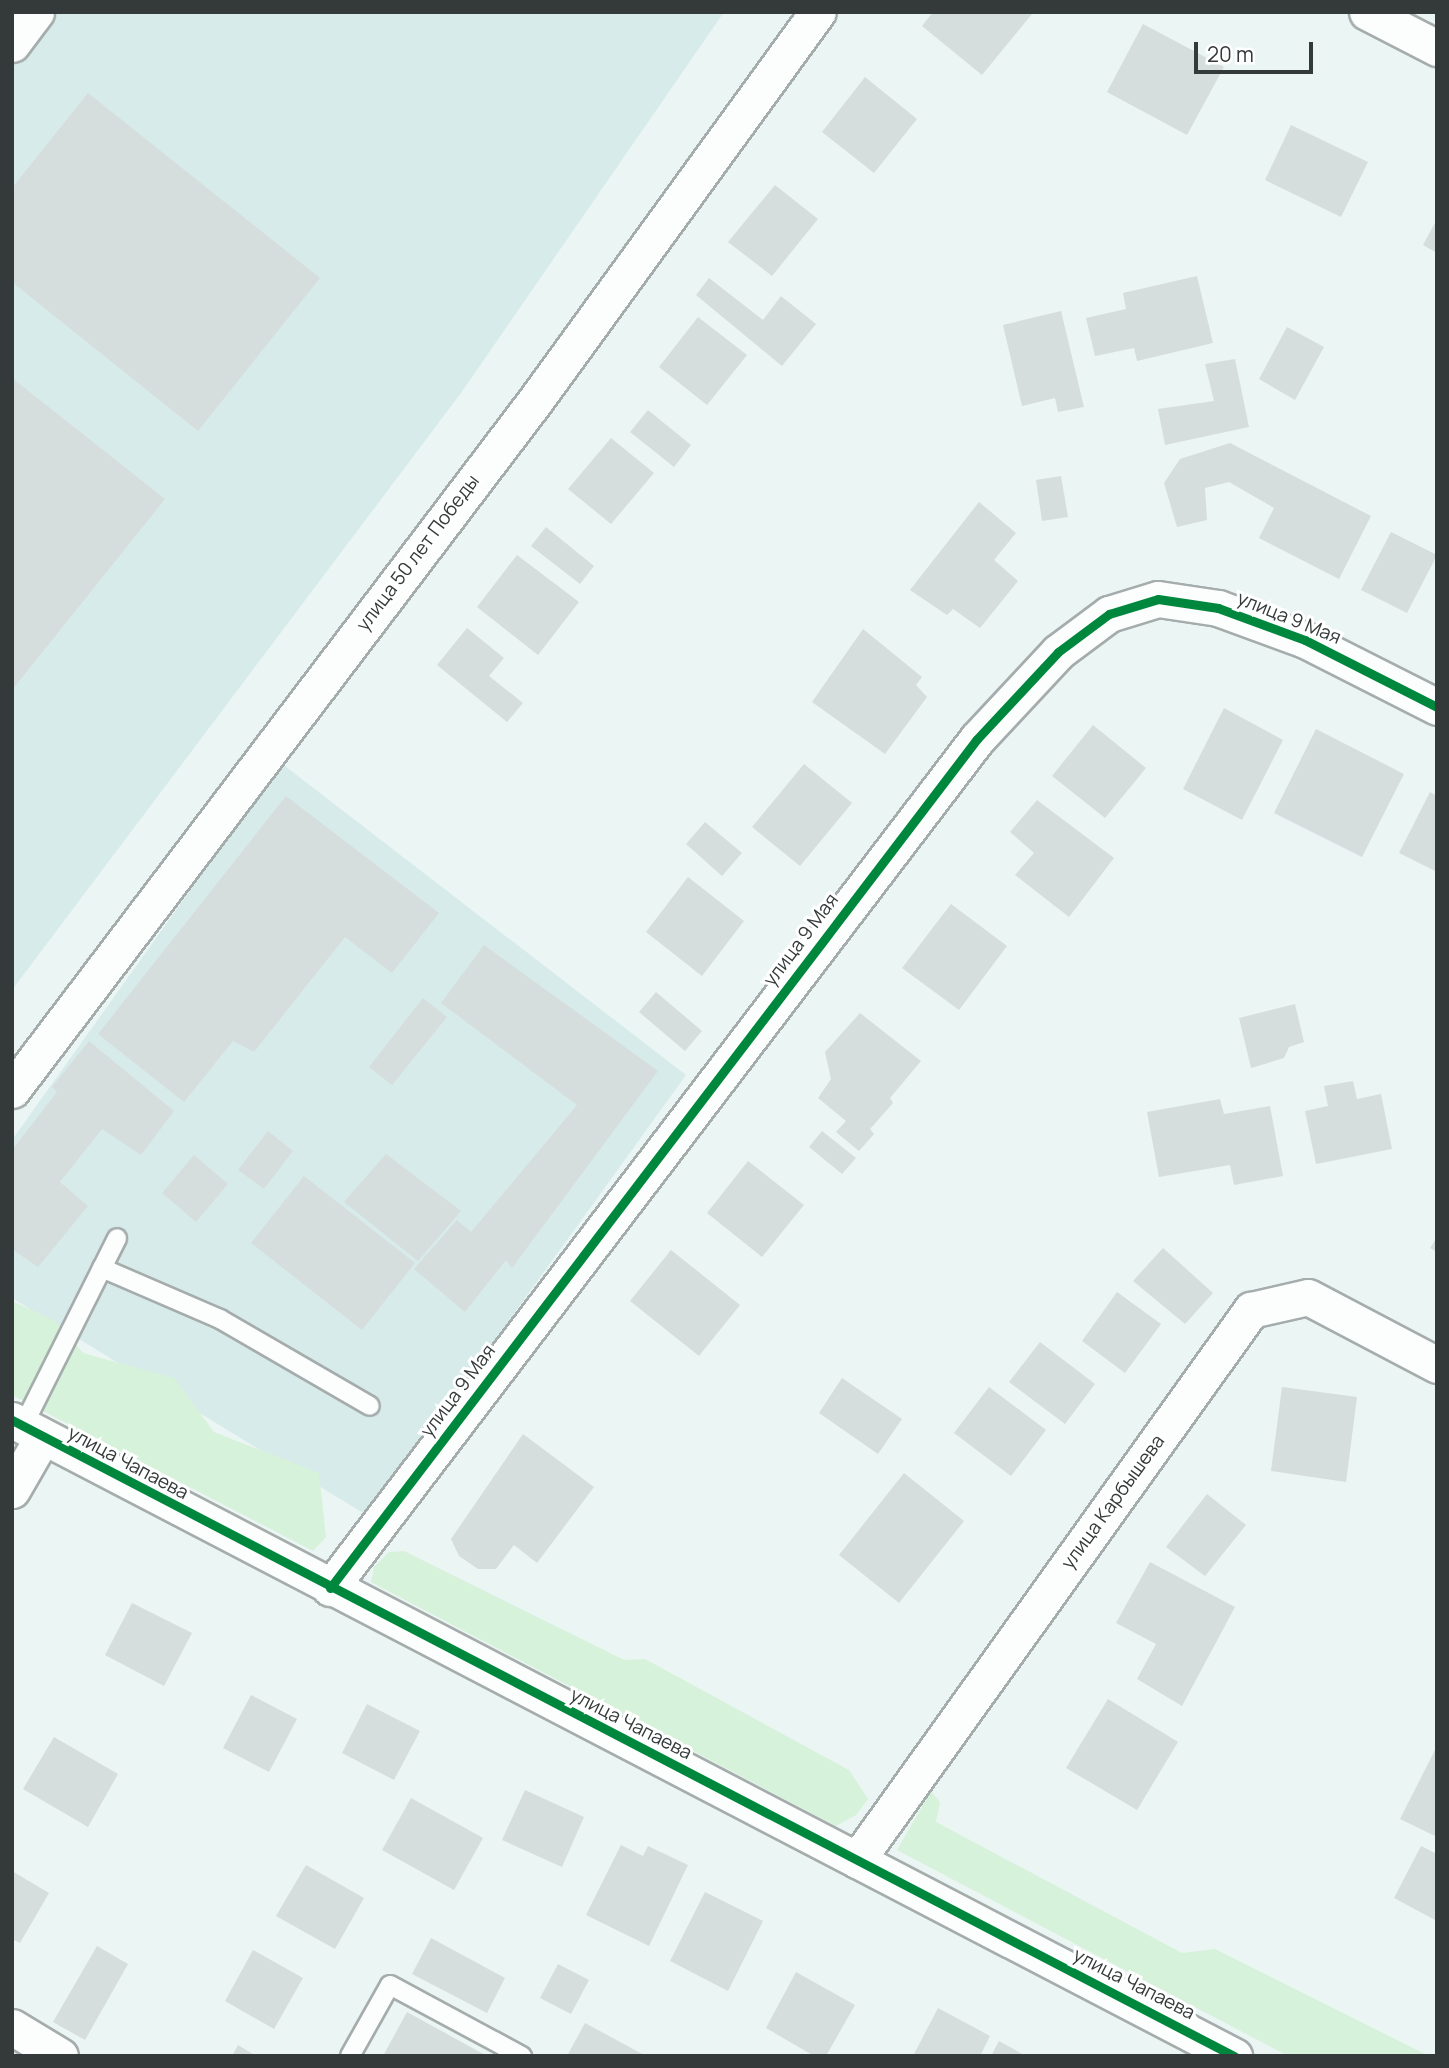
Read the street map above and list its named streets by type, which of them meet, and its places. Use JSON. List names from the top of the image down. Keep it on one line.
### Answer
{"streets":{"street":["улица 50 лет Победы","улица 9 Мая","улица Чапаева","улица Карбышева"]},"crossings":[["улица 9 Мая","улица Чапаева"],["улица Чапаева","улица Карбышева"]],"scale_bar":"20 m"}
